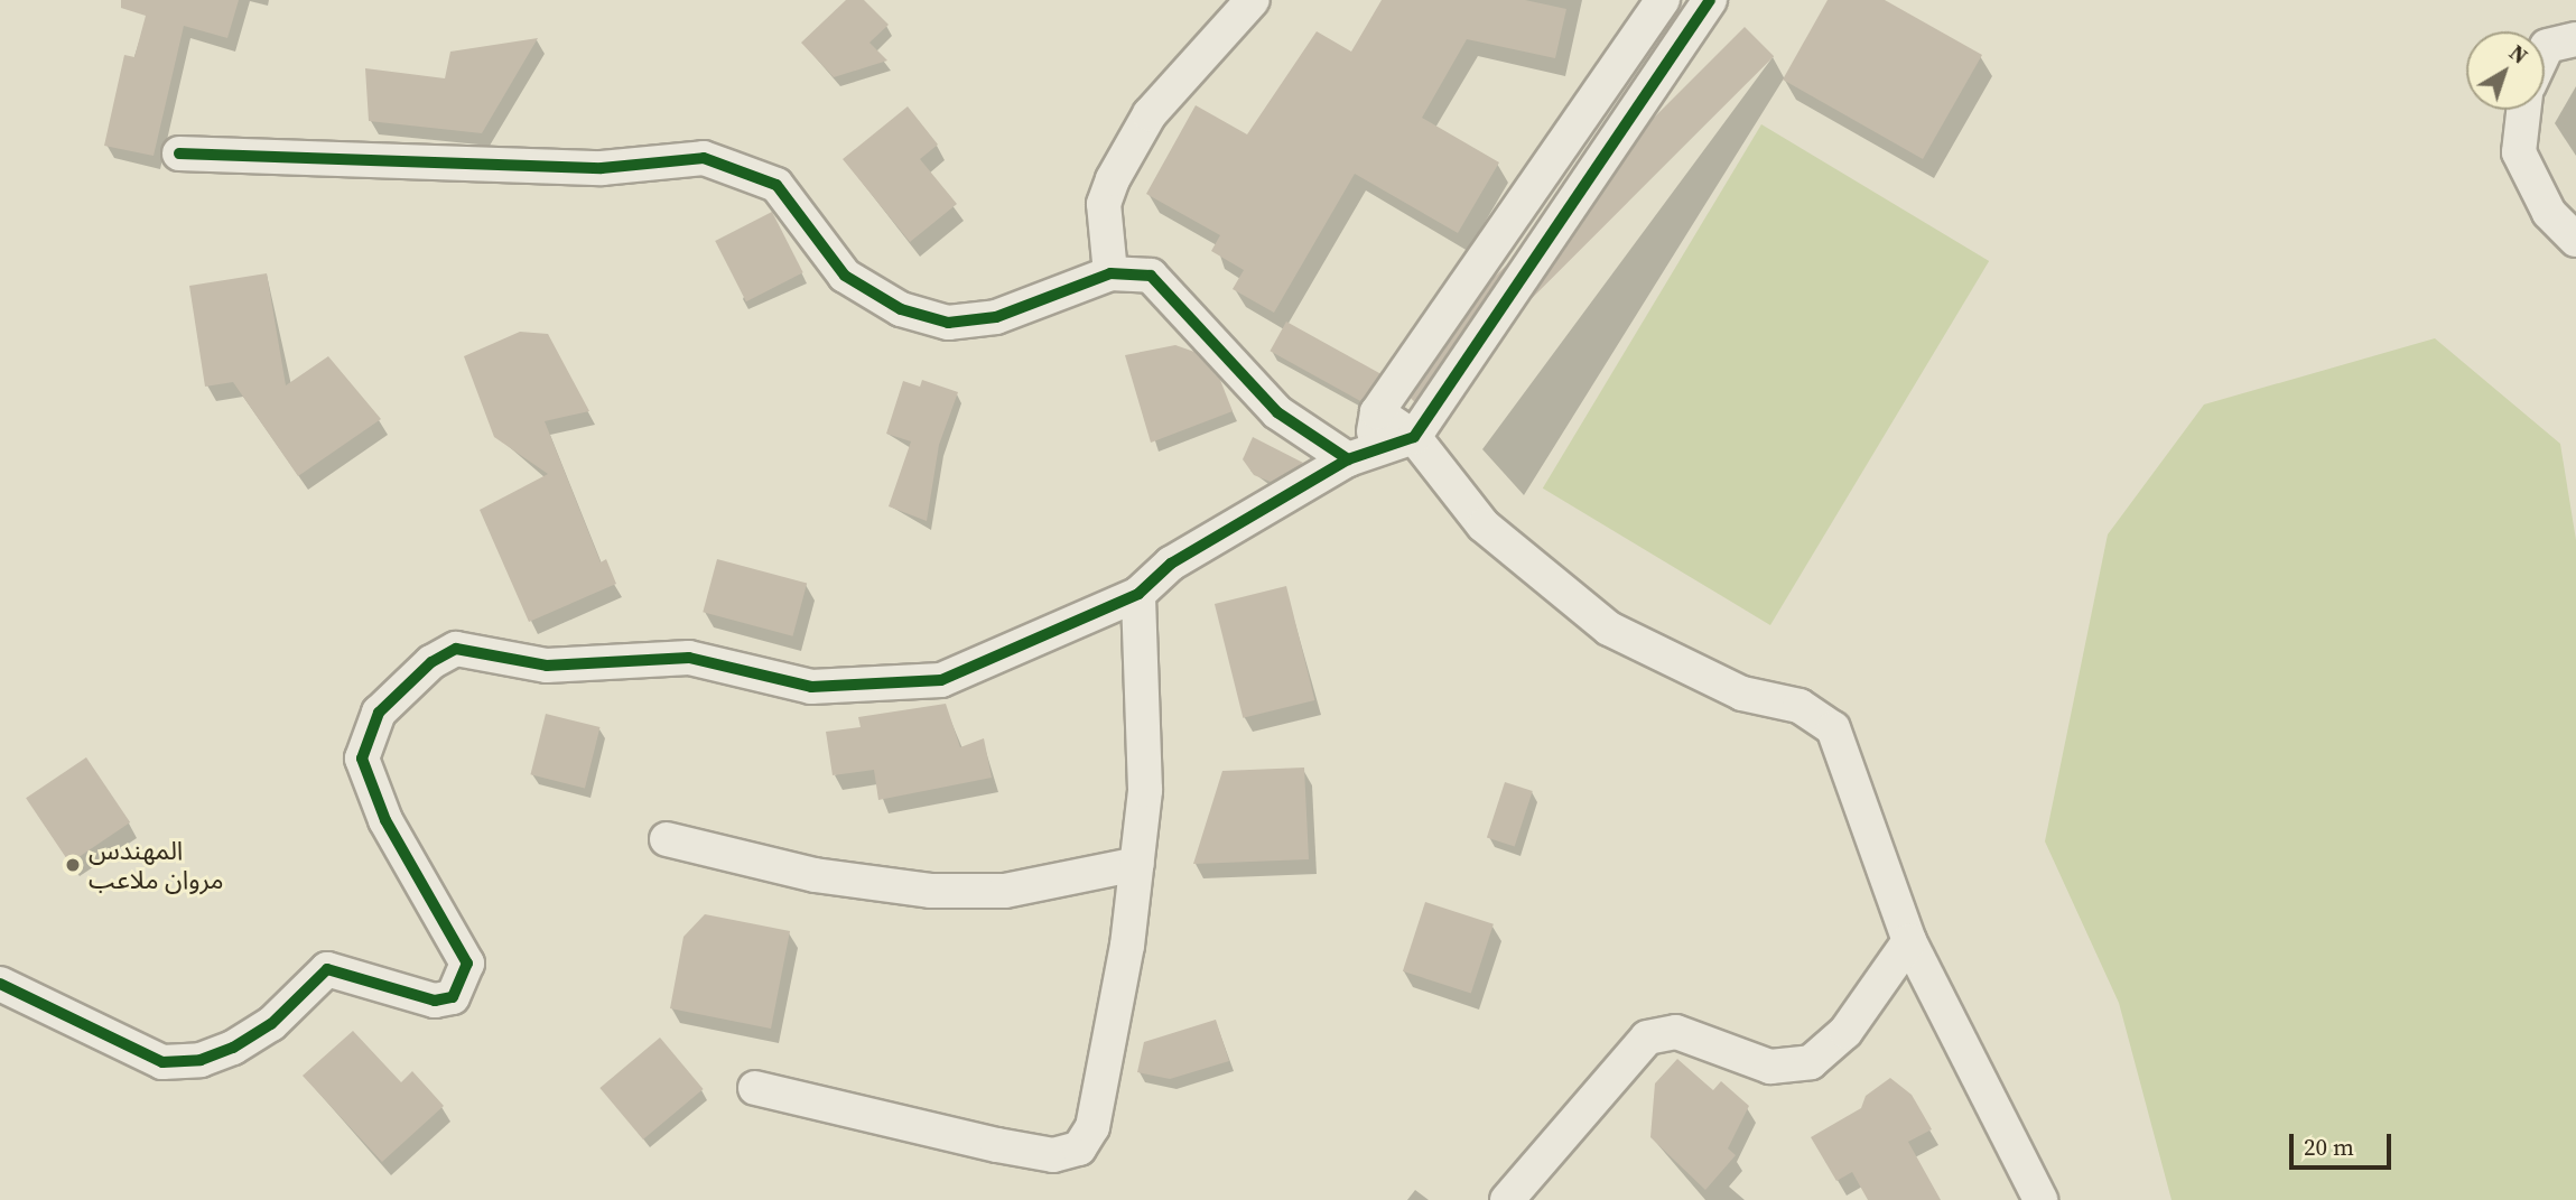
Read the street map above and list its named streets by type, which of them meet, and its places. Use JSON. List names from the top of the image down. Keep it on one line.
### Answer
{"places":["المهندس مروان ملاعب"],"scale_bar":"20 m","north":"top right"}
